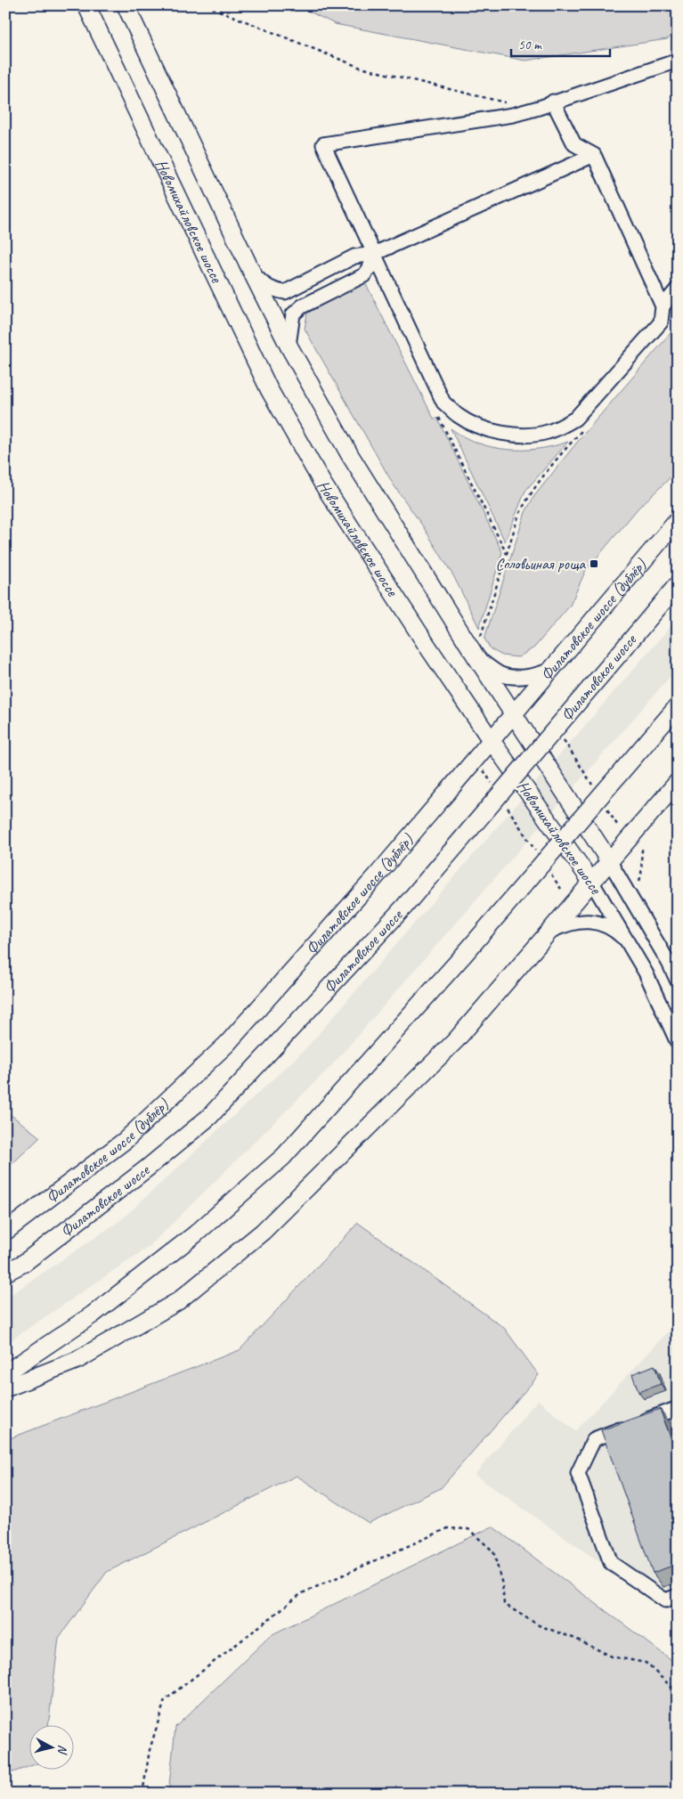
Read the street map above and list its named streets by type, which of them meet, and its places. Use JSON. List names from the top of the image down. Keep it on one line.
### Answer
{"streets":{"main road":["Новомихайловское шоссе","Филатовское шоссе (дублёр)","Филатовское шоссе"]},"crossings":[["Новомихайловское шоссе","Филатовское шоссе (дублёр)"]],"places":{"transit":["Соловьиная роща"]},"scale_bar":"50 m","north":"right"}
